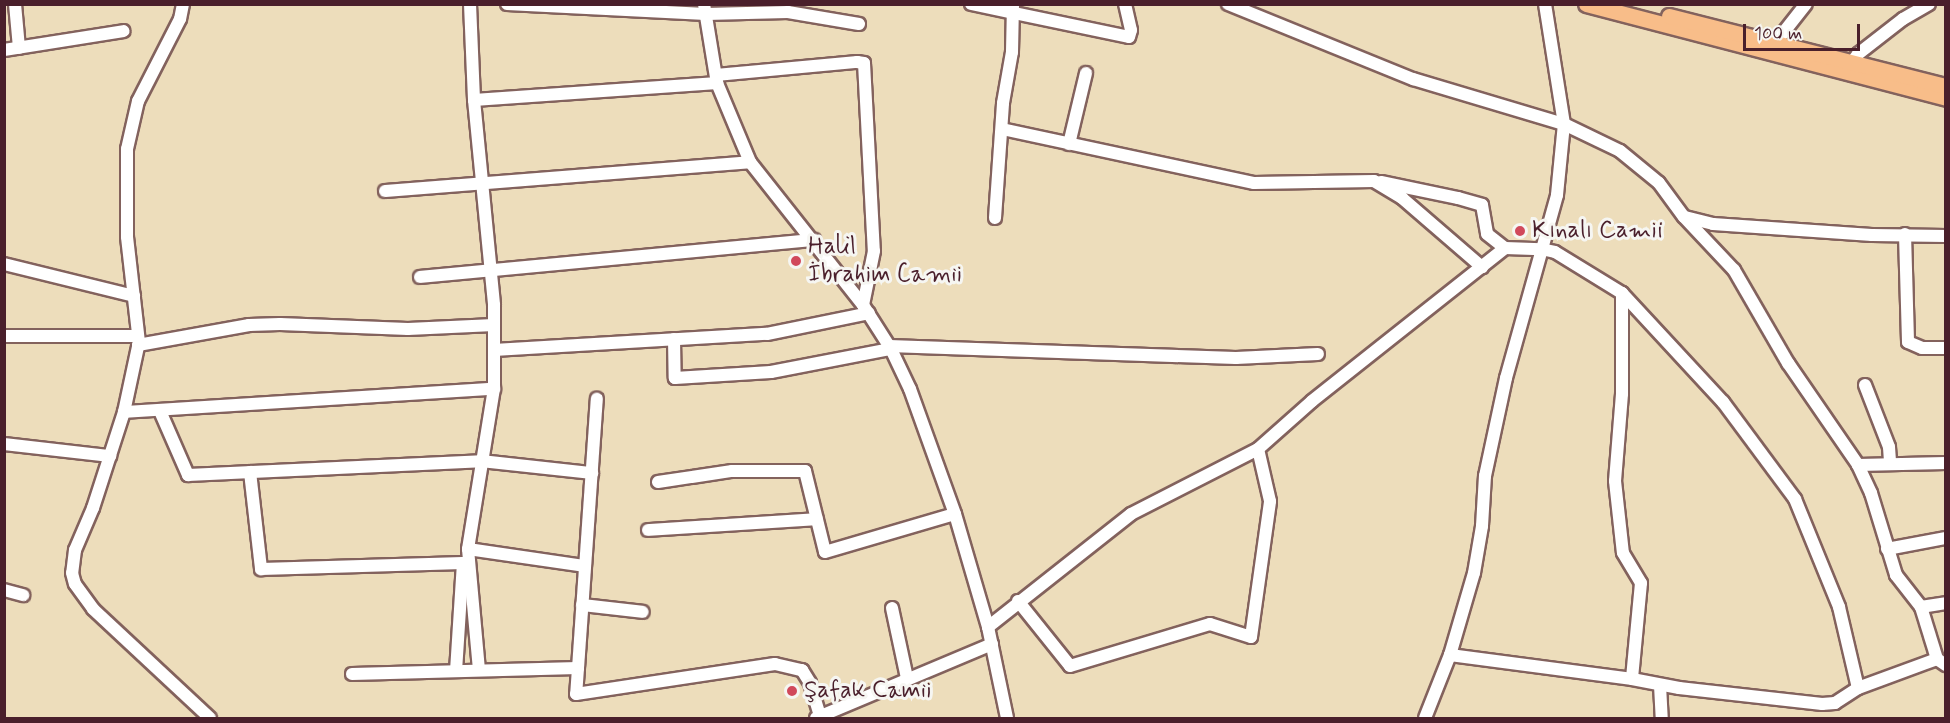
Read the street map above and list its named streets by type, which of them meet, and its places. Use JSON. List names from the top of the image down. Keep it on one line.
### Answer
{"places":["Kınalı Camii","Halil İbrahim Camii","Şafak Camii"],"scale_bar":"100 m"}
